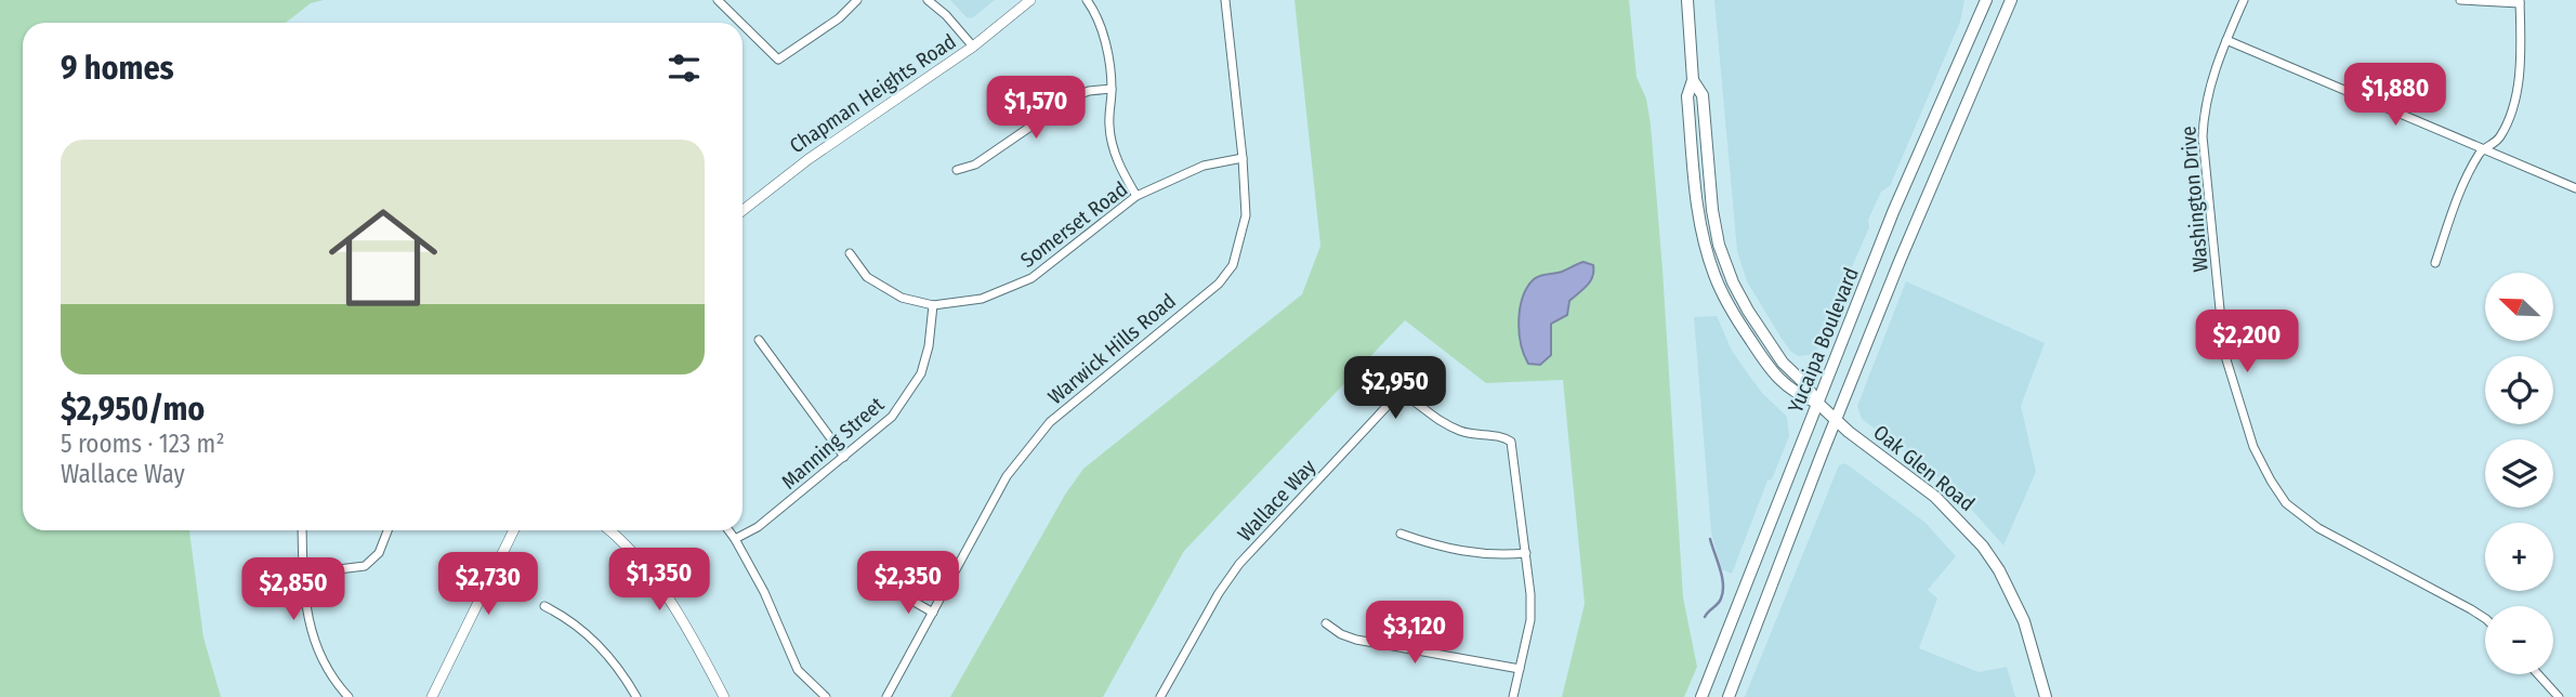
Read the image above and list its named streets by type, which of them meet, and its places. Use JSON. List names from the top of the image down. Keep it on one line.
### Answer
{"streets":{"main road":["Yucaipa Boulevard","Oak Glen Road"],"street":["Chapman Heights Road","Washington Drive","Somerset Road","Warwick Hills Road","Manning Street","Wallace Way"]},"crossings":[["Somerset Road","Warwick Hills Road"],["Somerset Road","Manning Street"],["Yucaipa Boulevard","Oak Glen Road"]],"north":"top left","page":{"heading":"9 homes","price":["$1,880","$1,570","$2,200","$2,950","$1,350","$2,350","$2,730","$2,850","$3,120"],"list":[{"name":"$2,950/mo","note":"5 rooms · 123 m² · Wallace Way"}],"map_buttons":["+","−"]}}
